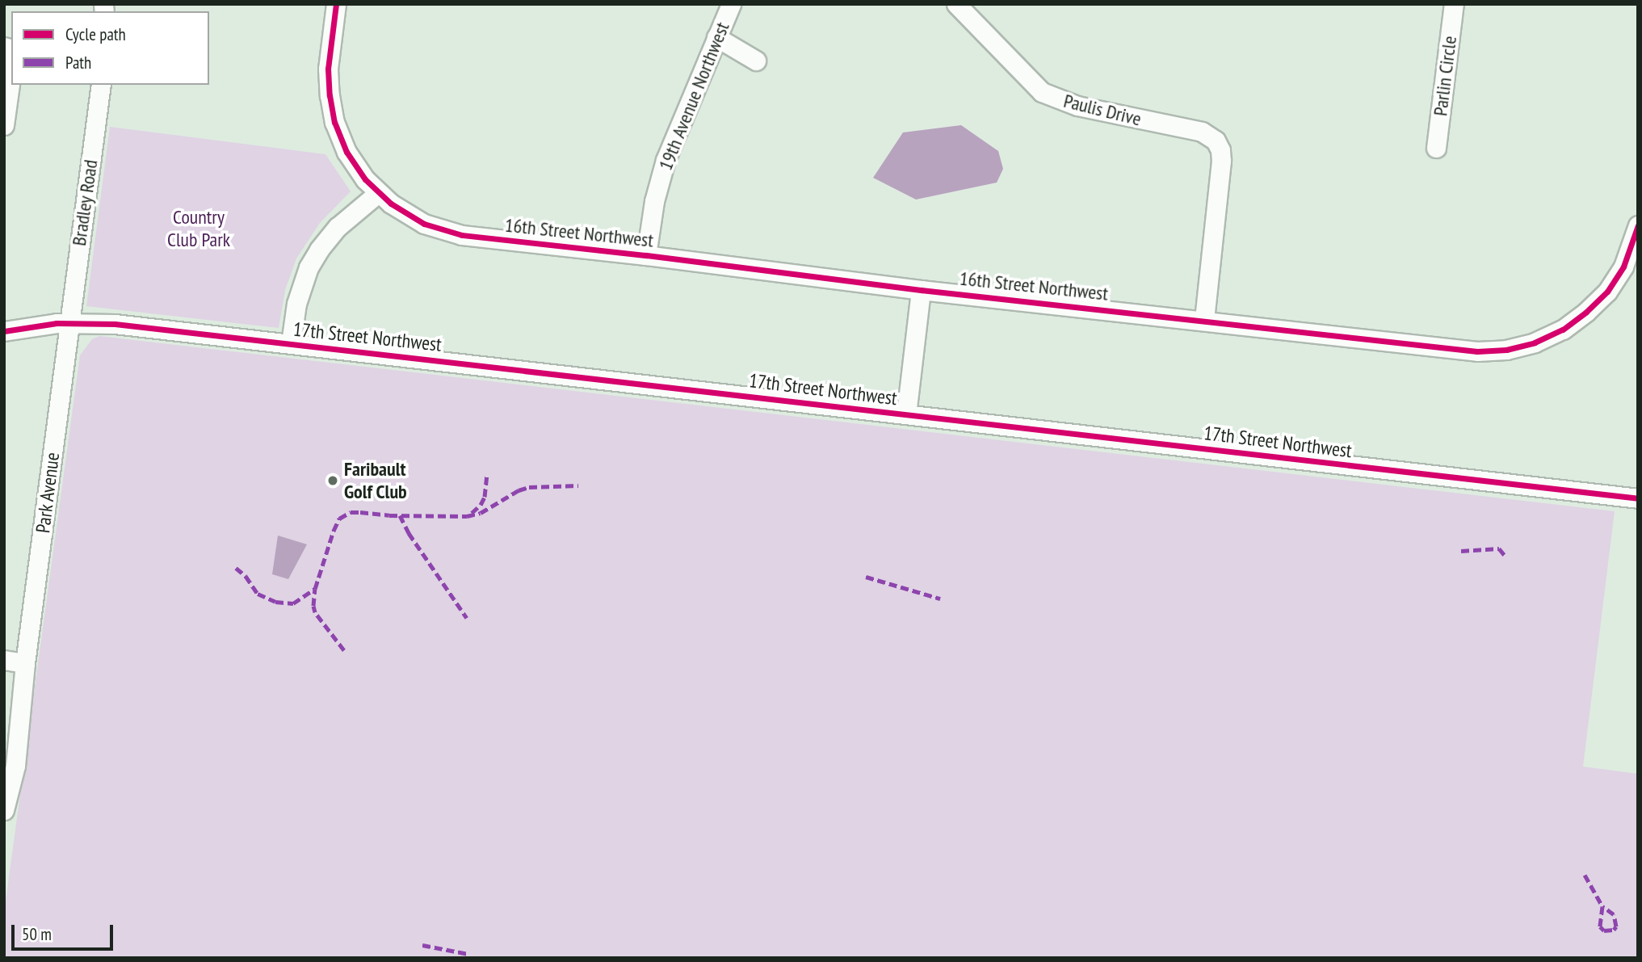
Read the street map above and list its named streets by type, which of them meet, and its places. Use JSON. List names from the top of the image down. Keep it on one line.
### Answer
{"streets":{"street":["Parlin Circle","19th Avenue Northwest","Paulis Drive","Bradley Road","16th Street Northwest","17th Street Northwest","Park Avenue"]},"crossings":[["19th Avenue Northwest","16th Street Northwest"],["Paulis Drive","16th Street Northwest"],["Bradley Road","17th Street Northwest"],["Bradley Road","Park Avenue"],["17th Street Northwest","Park Avenue"]],"parks":["Country Club Park"],"places":["Faribault Golf Club"],"legend":["Cycle path","Path"],"scale_bar":"50 m"}
